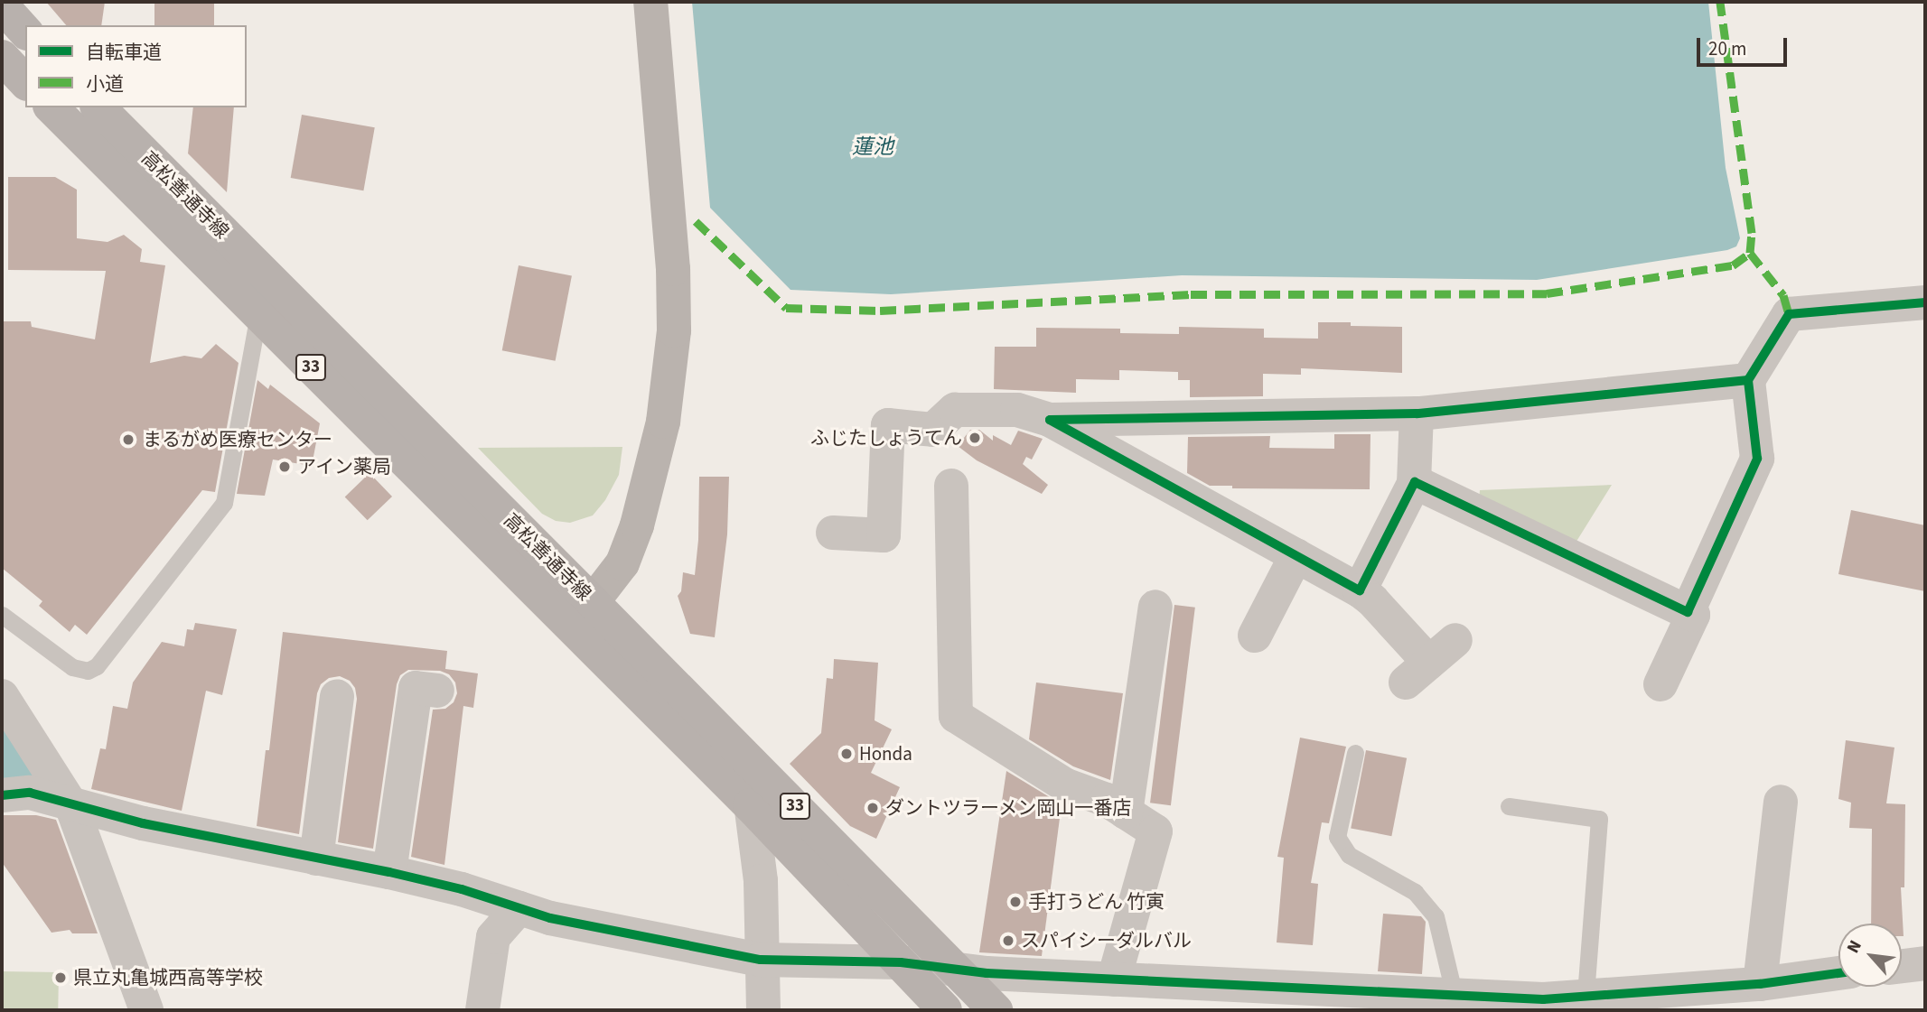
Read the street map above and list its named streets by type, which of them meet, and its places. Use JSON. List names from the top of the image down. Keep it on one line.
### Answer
{"streets":{"main road":["高松善通寺線","33"]},"water":["蓮池"],"places":["ふじたしょうてん","まるがめ医療センター","アイン薬局","Honda","ダントツラーメン岡山一番店","手打うどん 竹寅","スパイシーダルバル","県立丸亀城西高等学校"],"legend":["自転車道","小道"],"scale_bar":"20 m","north":"top left"}
